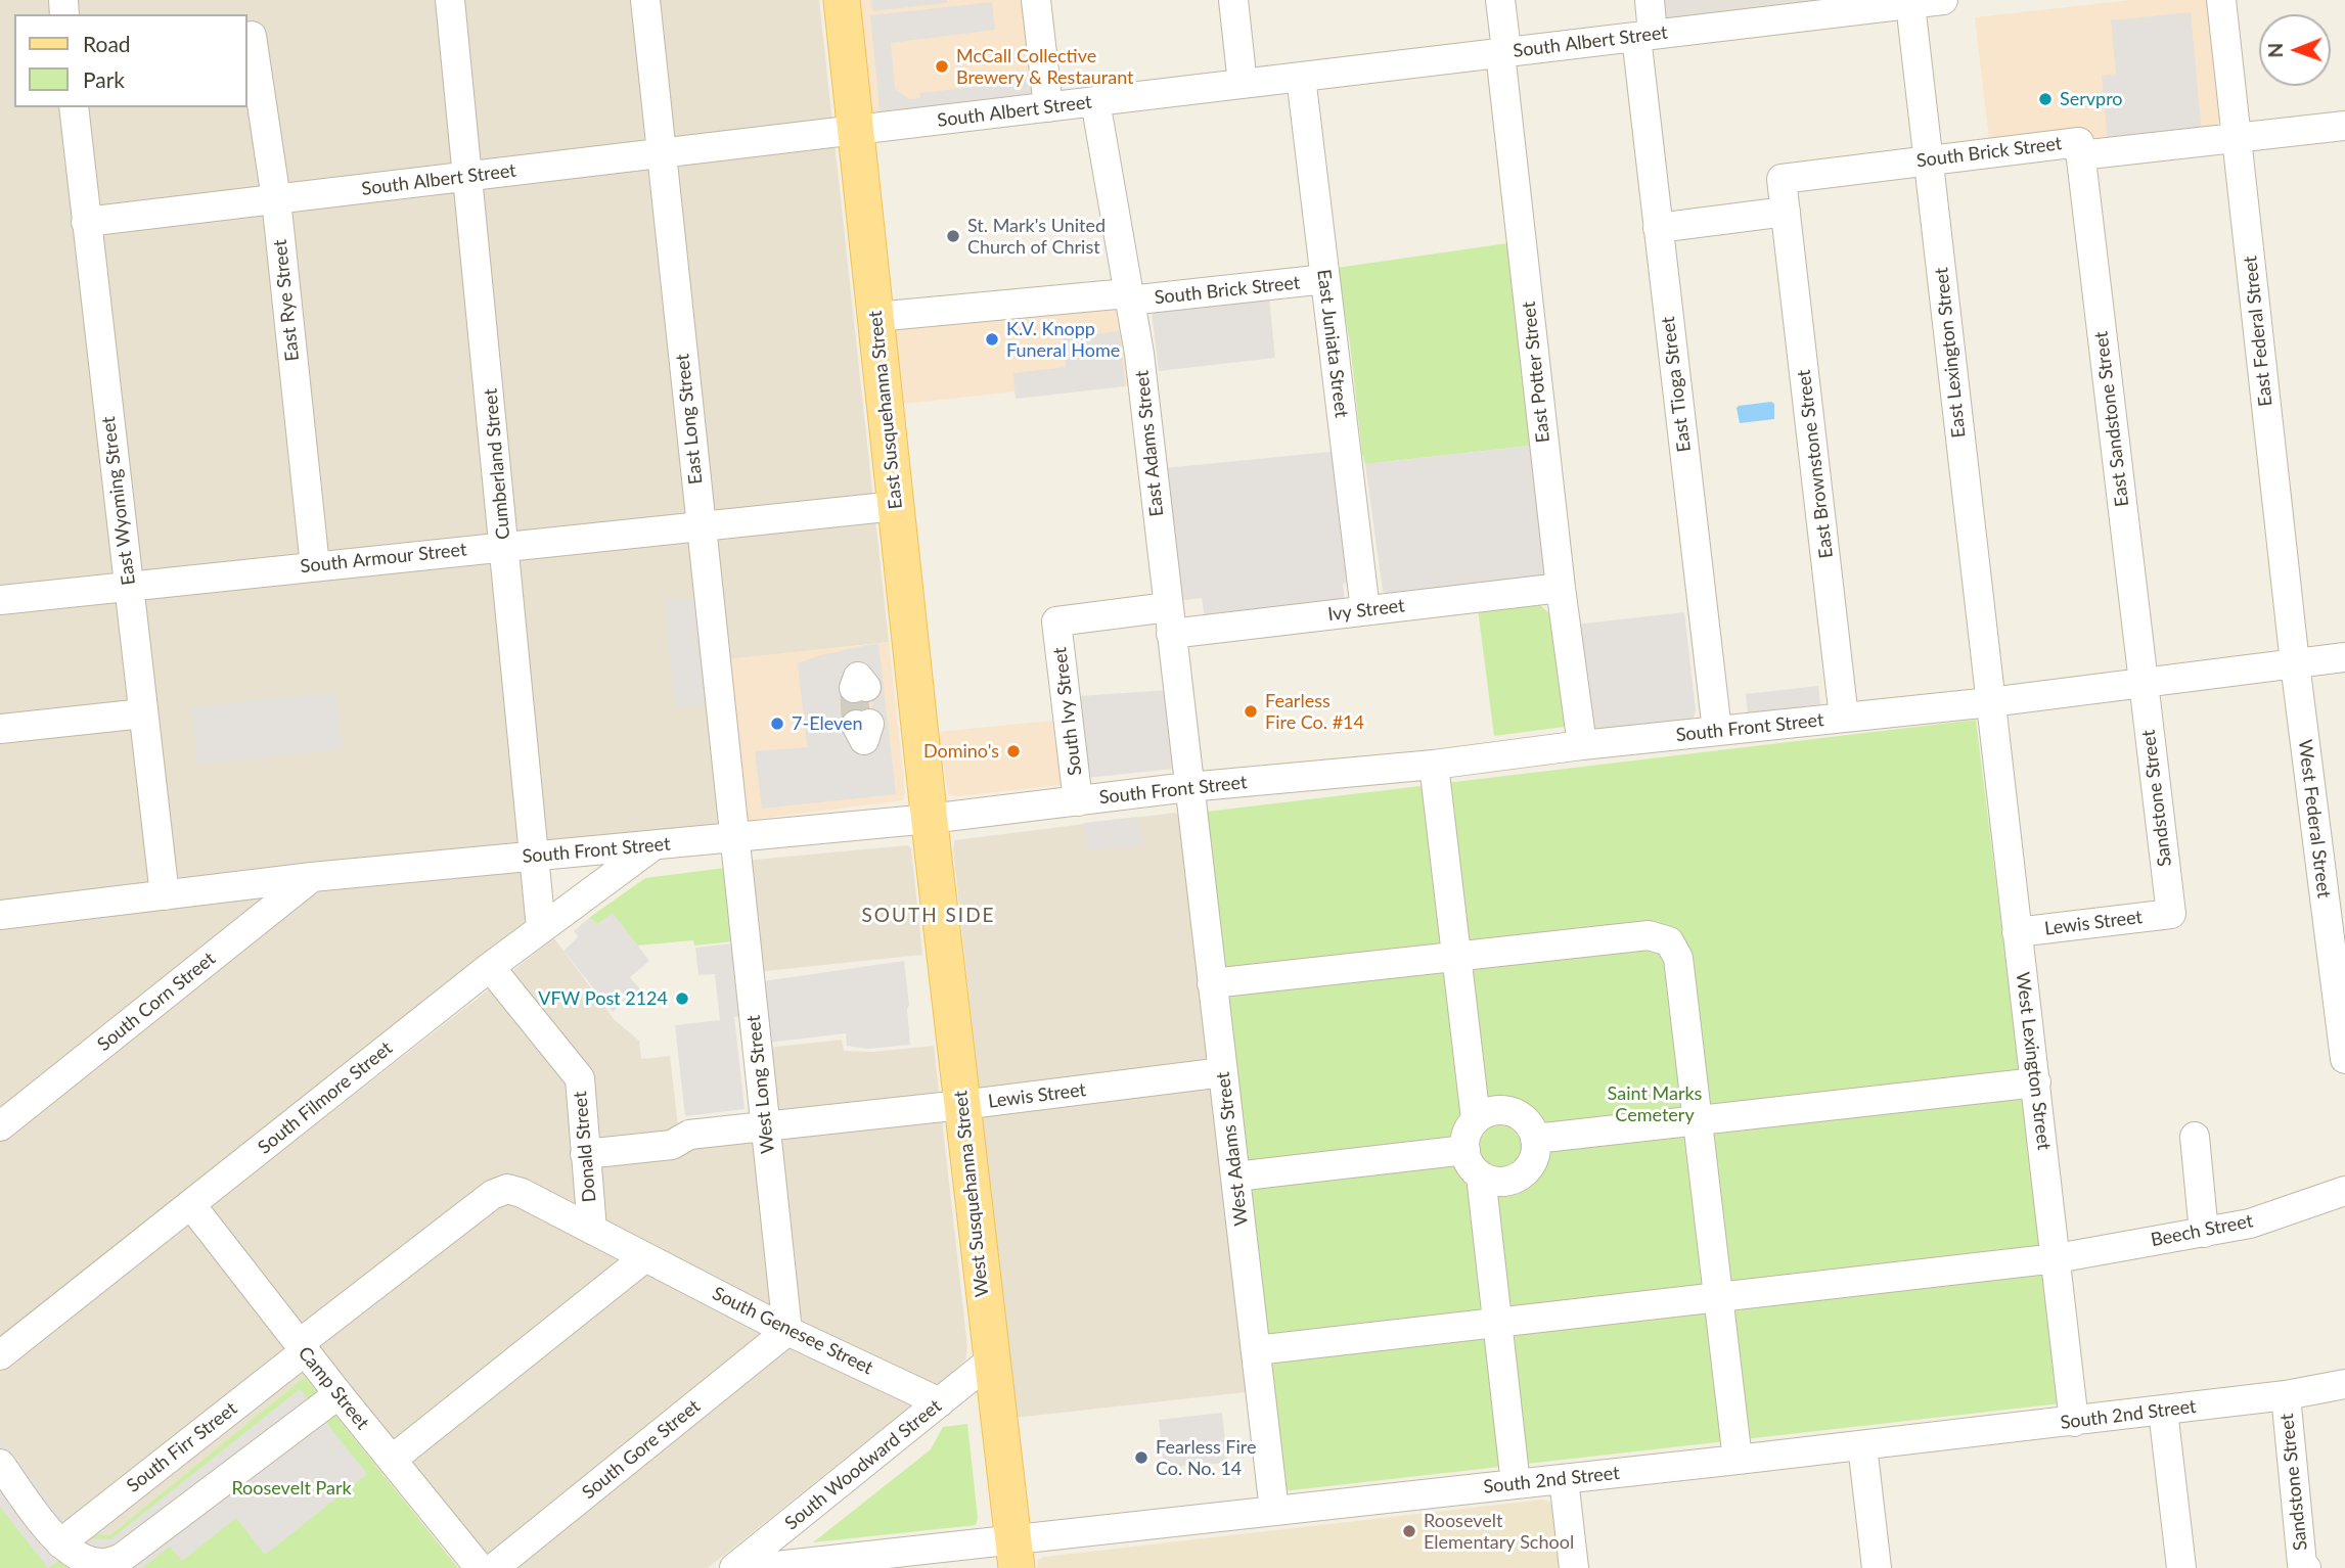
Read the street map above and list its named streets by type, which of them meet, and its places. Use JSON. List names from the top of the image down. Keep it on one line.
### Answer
{"streets":{"main road":["East Susquehanna Street","West Susquehanna Street"],"street":["South Albert Street","South Brick Street","East Rye Street","East Federal Street","East Juniata Street","East Lexington Street","East Potter Street","East Tioga Street","East Long Street","East Sandstone Street","East Adams Street","Cumberland Street","East Brownstone Street","East Wyoming Street","South Armour Street","Ivy Street","South Ivy Street","South Front Street","Sandstone Street","West Federal Street","Lewis Street","South Corn Street","West Lexington Street","West Long Street","South Filmore Street","Donald Street","West Adams Street","Beech Street","South Genesee Street","Camp Street","South 2nd Street","South Firr Street","South Gore Street","South Woodward Street"]},"crossings":[["South Albert Street","East Rye Street"],["South Albert Street","East Juniata Street"],["South Albert Street","East Lexington Street"],["South Albert Street","East Potter Street"],["South Albert Street","East Tioga Street"],["South Albert Street","East Susquehanna Street"],["South Albert Street","East Long Street"],["South Albert Street","East Adams Street"],["South Albert Street","Cumberland Street"],["South Albert Street","East Wyoming Street"],["South Brick Street","East Federal Street"],["South Brick Street","East Juniata Street"],["South Brick Street","East Lexington Street"],["South Brick Street","East Susquehanna Street"],["South Brick Street","East Sandstone Street"],["South Brick Street","East Adams Street"],["South Brick Street","East Brownstone Street"],["East Rye Street","South Armour Street"],["East Federal Street","South Front Street"],["East Federal Street","West Federal Street"],["East Juniata Street","Ivy Street"],["East Lexington Street","South Front Street"],["East Lexington Street","West Lexington Street"],["East Potter Street","Ivy Street"],["East Potter Street","South Front Street"],["East Tioga Street","South Front Street"],["East Susquehanna Street","South Armour Street"],["East Susquehanna Street","South Front Street"],["East Susquehanna Street","West Susquehanna Street"],["East Long Street","South Armour Street"],["East Long Street","South Front Street"],["East Long Street","West Long Street"],["East Sandstone Street","South Front Street"],["East Sandstone Street","Sandstone Street"],["East Adams Street","Ivy Street"],["East Adams Street","South Front Street"],["East Adams Street","West Adams Street"],["Cumberland Street","South Armour Street"],["Cumberland Street","South Front Street"],["Cumberland Street","South Filmore Street"],["East Brownstone Street","South Front Street"],["East Wyoming Street","South Armour Street"],["East Wyoming Street","South Front Street"],["Ivy Street","South Ivy Street"],["South Ivy Street","South Front Street"],["South Front Street","Sandstone Street"],["South Front Street","West Federal Street"],["South Front Street","South Corn Street"],["South Front Street","West Lexington Street"],["South Front Street","West Long Street"],["South Front Street","South Filmore Street"],["South Front Street","West Adams Street"],["South Front Street","West Susquehanna Street"],["Sandstone Street","Lewis Street"],["Sandstone Street","South 2nd Street"],["Lewis Street","West Lexington Street"],["Lewis Street","West Long Street"],["Lewis Street","Donald Street"],["Lewis Street","West Adams Street"],["Lewis Street","West Susquehanna Street"],["West Lexington Street","Beech Street"],["West Lexington Street","South 2nd Street"],["West Long Street","South Genesee Street"],["West Long Street","South Gore Street"],["South Filmore Street","Donald Street"],["South Filmore Street","Camp Street"],["Donald Street","South Genesee Street"],["West Adams Street","Beech Street"],["West Adams Street","South 2nd Street"],["West Susquehanna Street","South 2nd Street"],["West Susquehanna Street","South Woodward Street"],["South Genesee Street","South Firr Street"],["South Genesee Street","South Gore Street"],["South Genesee Street","South Woodward Street"],["Camp Street","South Firr Street"]],"districts":["SOUTH SIDE"],"parks":["Saint Marks Cemetery","Roosevelt Park"],"places":["McCall Collective Brewery & Restaurant","Servpro","St. Mark's United Church of Christ","K.V. Knopp Funeral Home","Fearless Fire Co. #14","7-Eleven","Domino's","VFW Post 2124","Fearless Fire Co. No. 14","Roosevelt Elementary School"],"legend":["Road","Park"],"north":"left"}
